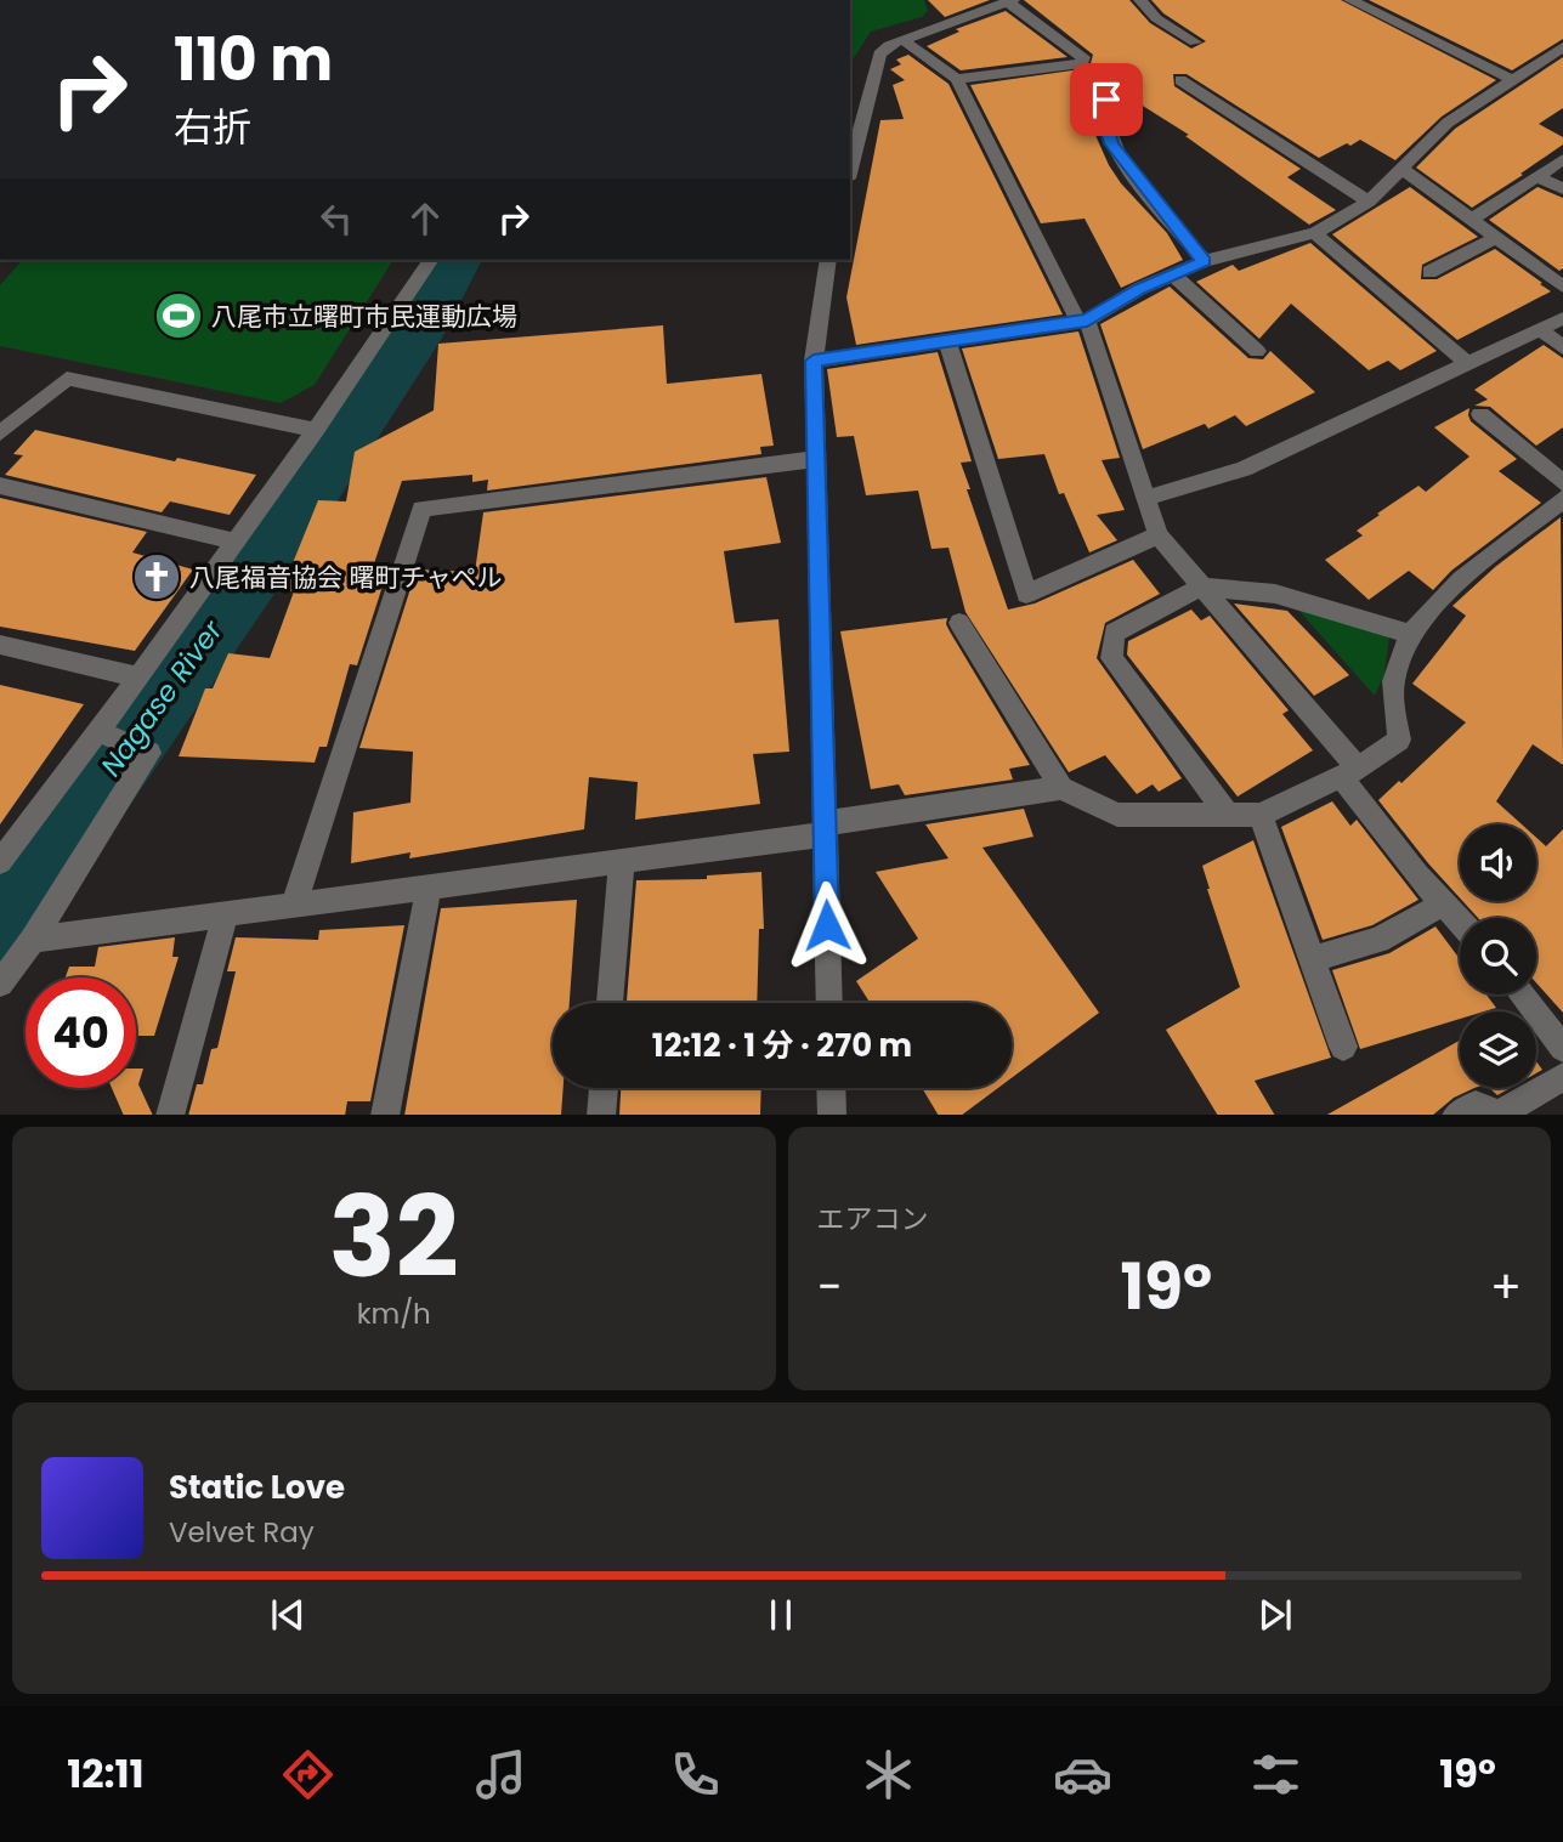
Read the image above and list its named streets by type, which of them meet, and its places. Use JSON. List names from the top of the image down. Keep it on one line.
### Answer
{"water":["Nagase River"],"places":{"sports":["八尾市立曙町市民運動広場"],"church":["八尾福音協会 曙町チャペル"]},"page":{"turn":["110 m","右折"],"limit":"40","trip":"12:12 · 1 分 · 270 m","tile":[["32","km/h"],"エアコン"],"heat":["−","19°","+"],"song":["Static Love","Velvet Ray"],"tabs":["12:11","19°"]}}
